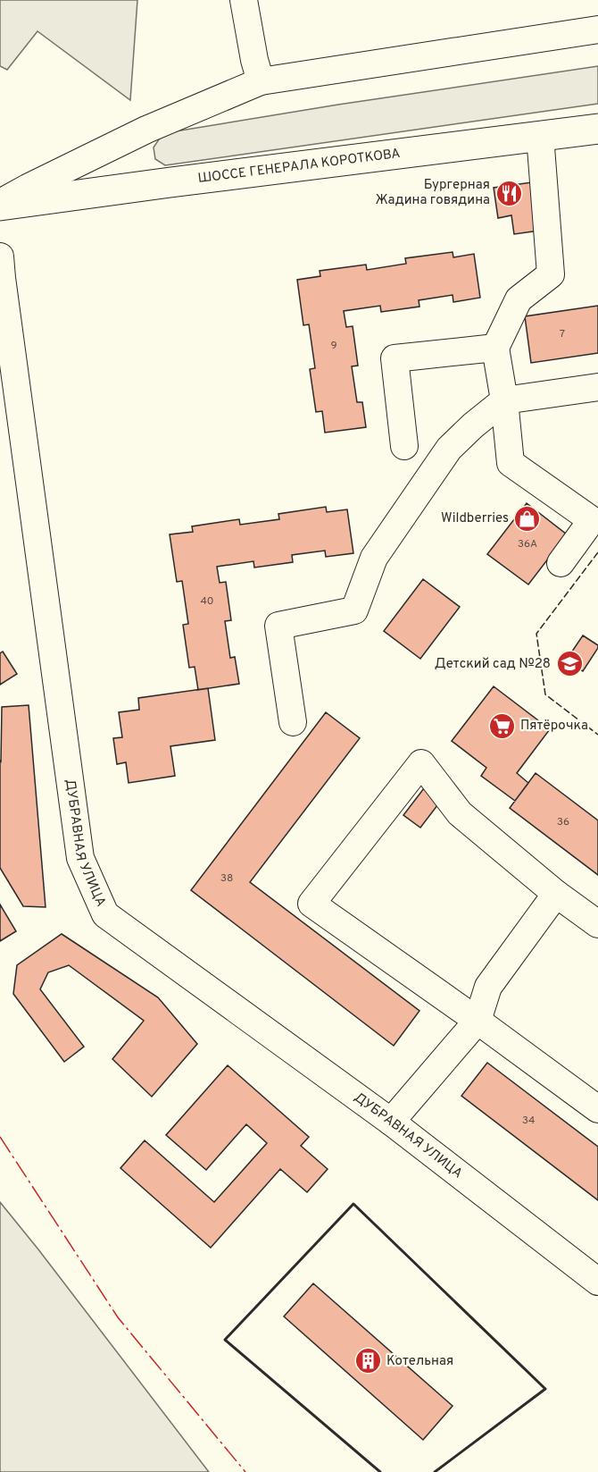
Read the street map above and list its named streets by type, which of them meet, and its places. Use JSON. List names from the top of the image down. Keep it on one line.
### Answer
{"streets":{"main road":["ШОССЕ ГЕНЕРАЛА КОРОТКОВА"],"street":["ДУБРАВНАЯ УЛИЦА"]},"places":{"restaurant":["Бургерная Жадина говядина"],"shop":["Wildberries"],"school or university":["Детский сад №28"],"supermarket":["Пятёрочка"],"building":["Котельная"]},"house_numbers":["7","9","36А","40","36","38","34"]}
